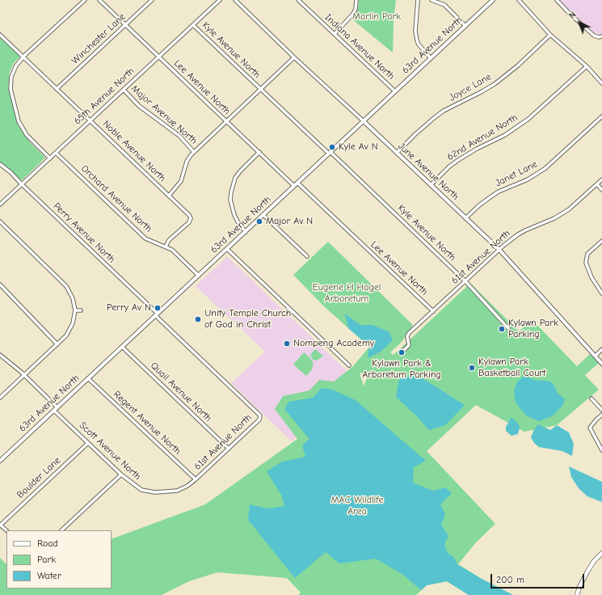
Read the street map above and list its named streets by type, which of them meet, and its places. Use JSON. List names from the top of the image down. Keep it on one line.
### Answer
{"streets":{"street":["Winchester Lane","63rd Avenue North","Indiana Avenue North","Kyle Avenue North","Lee Avenue North","Joyce Lane","65th Avenue North","Major Avenue North","62nd Avenue North","Noble Avenue North","June Avenue North","Janet Lane","Orchard Avenue North","Perry Avenue North","61st Avenue North","Quail Avenue North","Regent Avenue North","Scott Avenue North","Boulder Lane"]},"crossings":[["Winchester Lane","Lee Avenue North"],["Winchester Lane","Noble Avenue North"],["63rd Avenue North","Indiana Avenue North"],["63rd Avenue North","Kyle Avenue North"],["63rd Avenue North","Lee Avenue North"],["63rd Avenue North","June Avenue North"],["63rd Avenue North","Orchard Avenue North"],["63rd Avenue North","Perry Avenue North"],["63rd Avenue North","Quail Avenue North"],["63rd Avenue North","Regent Avenue North"],["63rd Avenue North","Scott Avenue North"],["Kyle Avenue North","65th Avenue North"],["Kyle Avenue North","61st Avenue North"],["Lee Avenue North","65th Avenue North"],["Lee Avenue North","61st Avenue North"],["Joyce Lane","June Avenue North"],["65th Avenue North","Major Avenue North"],["65th Avenue North","Noble Avenue North"],["65th Avenue North","Orchard Avenue North"],["65th Avenue North","Perry Avenue North"],["62nd Avenue North","June Avenue North"],["Noble Avenue North","Orchard Avenue North"],["June Avenue North","Janet Lane"],["June Avenue North","61st Avenue North"],["Perry Avenue North","61st Avenue North"],["61st Avenue North","Quail Avenue North"],["61st Avenue North","Regent Avenue North"],["61st Avenue North","Scott Avenue North"],["Regent Avenue North","Scott Avenue North"],["Scott Avenue North","Boulder Lane"]],"parks":["Marlin Park","Eugene H Hagel Arboretum","MAC Wildlife Area"],"places":["Kyle Av N","Major Av N","Perry Av N","Unity Temple Church of God in Christ","Kylawn Park Parking","Nompeng Academy","Kylawn Park & Arboretum Parking","Kylawn Park Basketball Court"],"legend":["Road","Park","Water"],"scale_bar":"200 m","north":"top left"}
